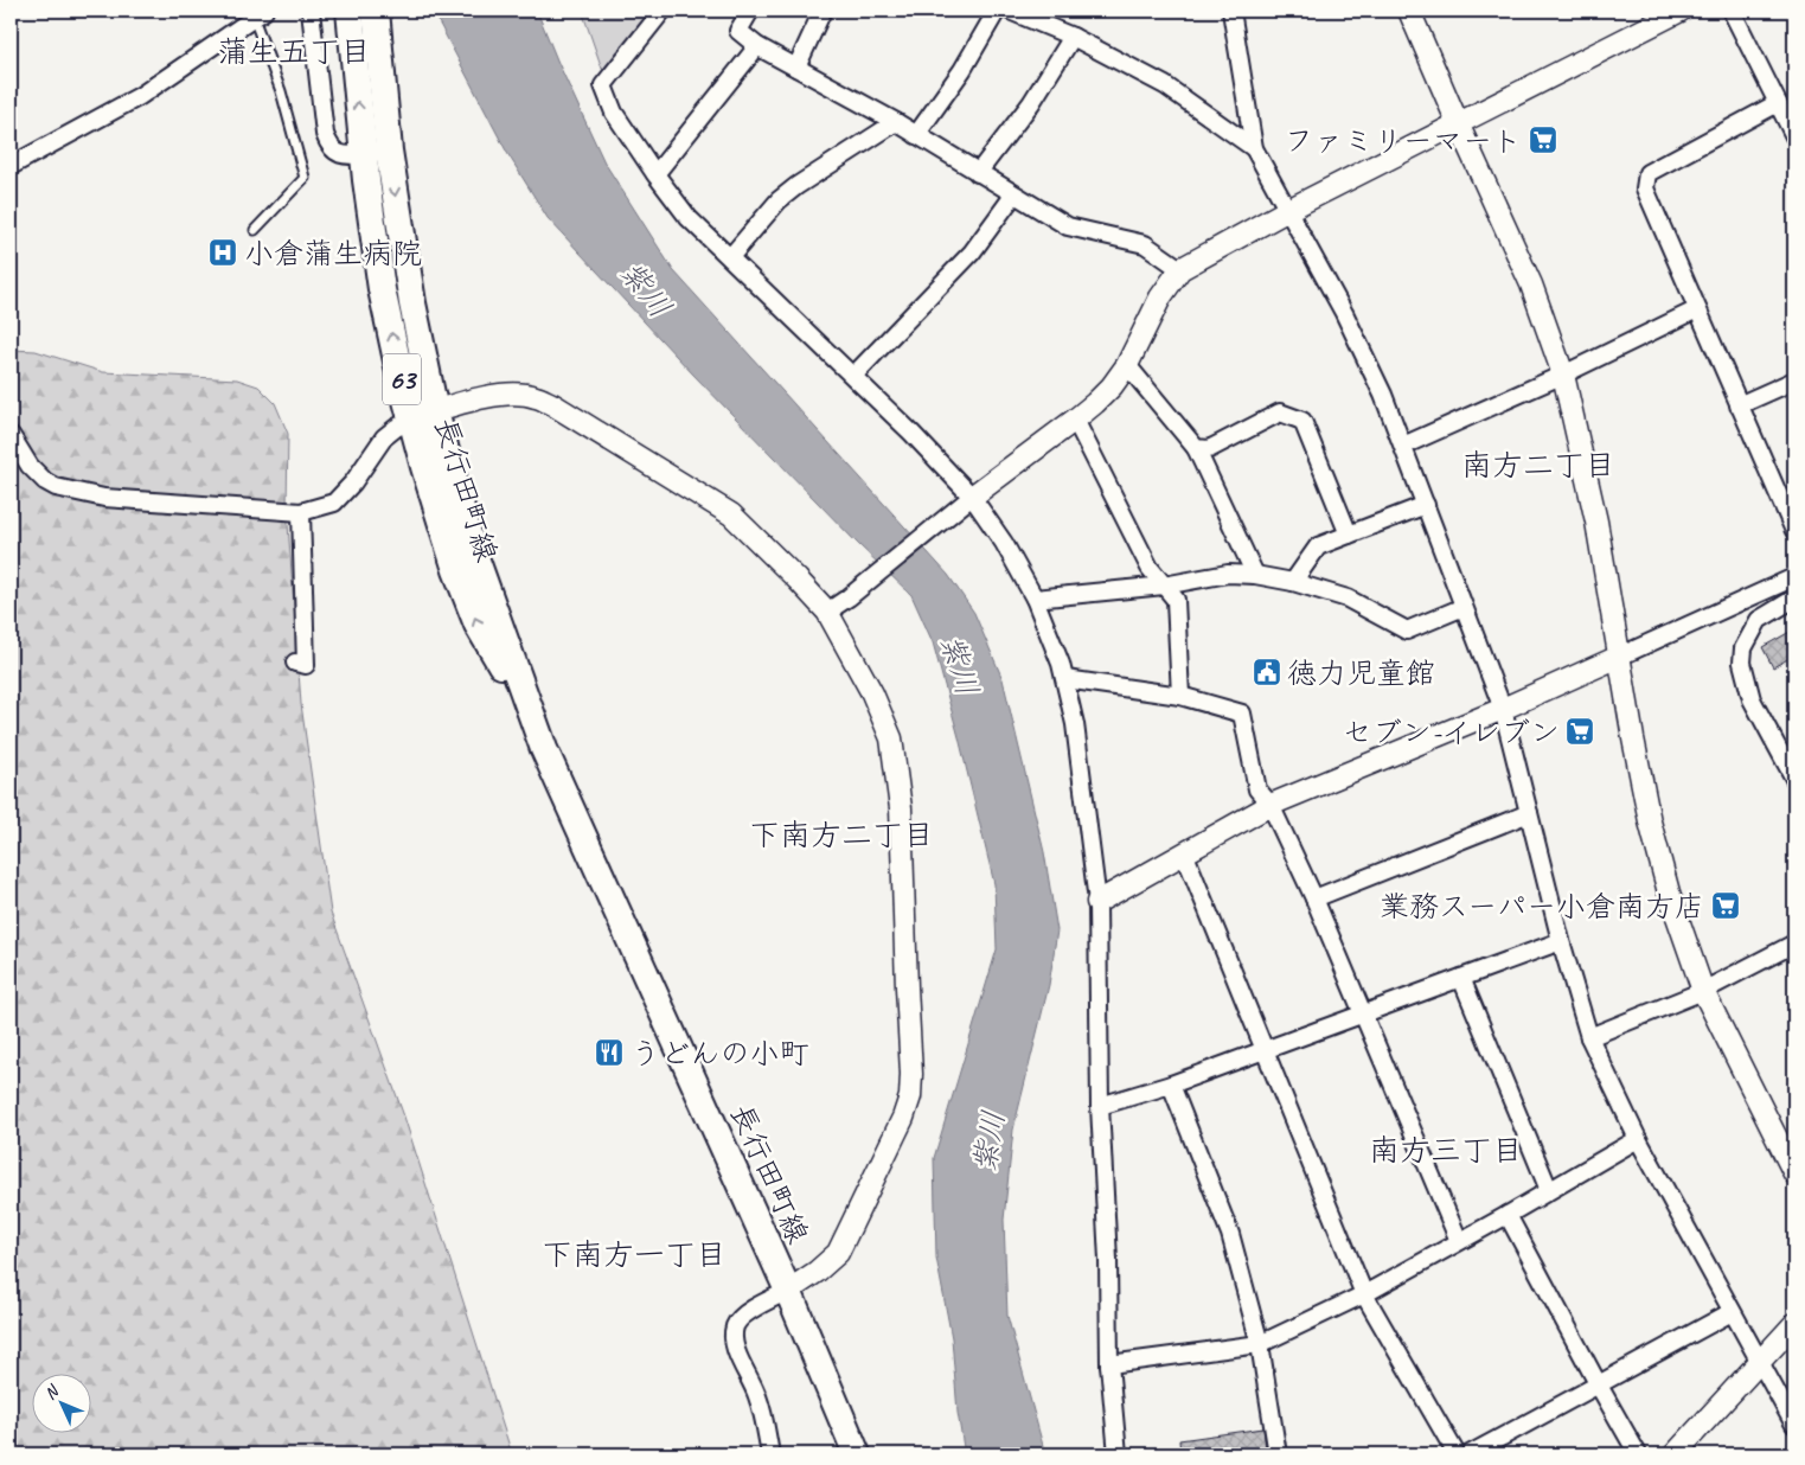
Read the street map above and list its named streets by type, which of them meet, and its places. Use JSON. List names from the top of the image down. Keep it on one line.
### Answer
{"streets":{"main road":["63","長行田町線"]},"districts":["蒲生五丁目","南方二丁目","下南方二丁目","南方三丁目","下南方一丁目"],"water":["紫川"],"places":{"supermarket":["ファミリーマート","セブン-イレブン","業務スーパー小倉南方店"],"hospital":["小倉蒲生病院"],"public building":["徳力児童館"],"restaurant":["うどんの小町"]},"north":"top left"}
